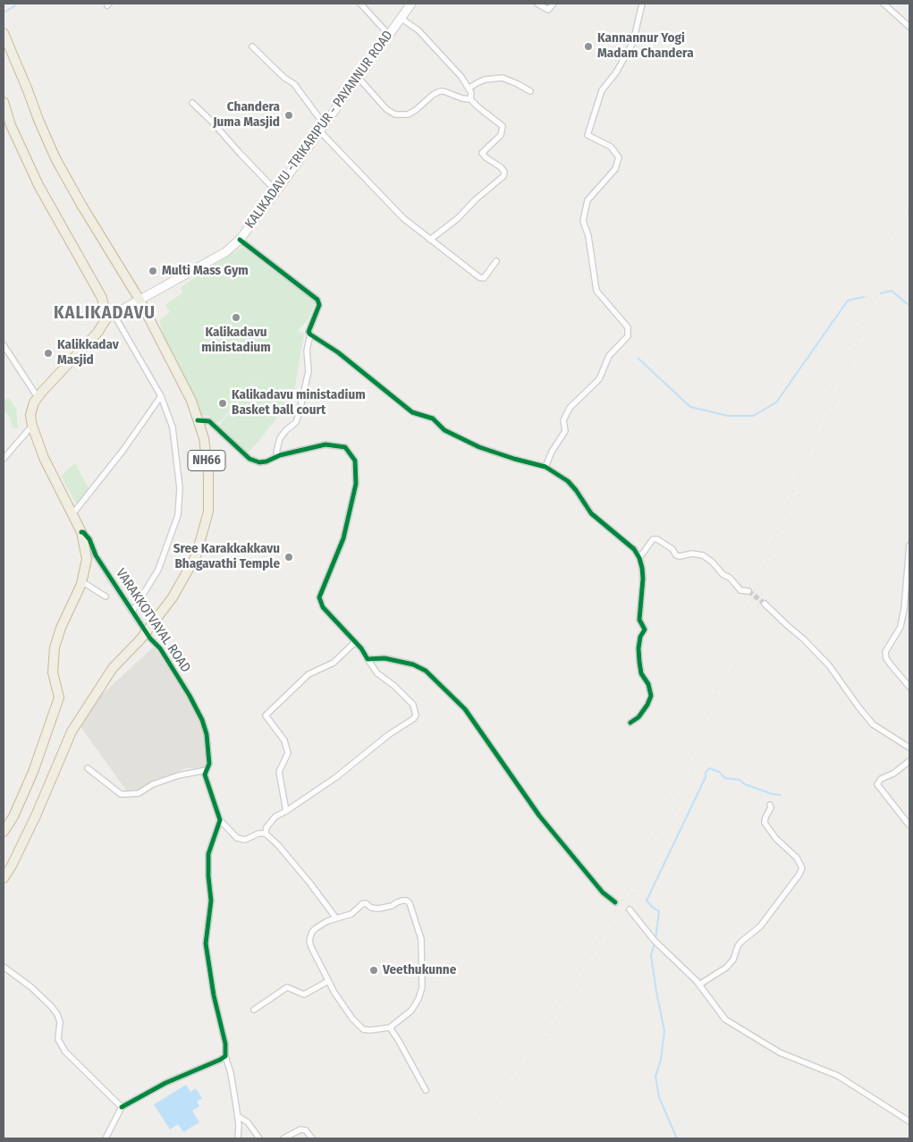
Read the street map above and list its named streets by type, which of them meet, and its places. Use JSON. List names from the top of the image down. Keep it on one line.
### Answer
{"streets":{"highway":["NH66"],"main road":["KALIKADAVU -TRIKARIPUR - PAYANNUR ROAD"],"street":["VARAKKOTVAYAL ROAD"]},"crossings":[["KALIKADAVU -TRIKARIPUR - PAYANNUR ROAD","NH66"],["NH66","VARAKKOTVAYAL ROAD"]],"districts":["KALIKADAVU"],"places":["Kannannur Yogi Madam Chandera","Chandera Juma Masjid","Multi Mass Gym","Kalikadavu ministadium","Kalikkadav Masjid","Kalikadavu ministadium Basket ball court","Sree Karakkakkavu Bhagavathi Temple","Veethukunne"]}
